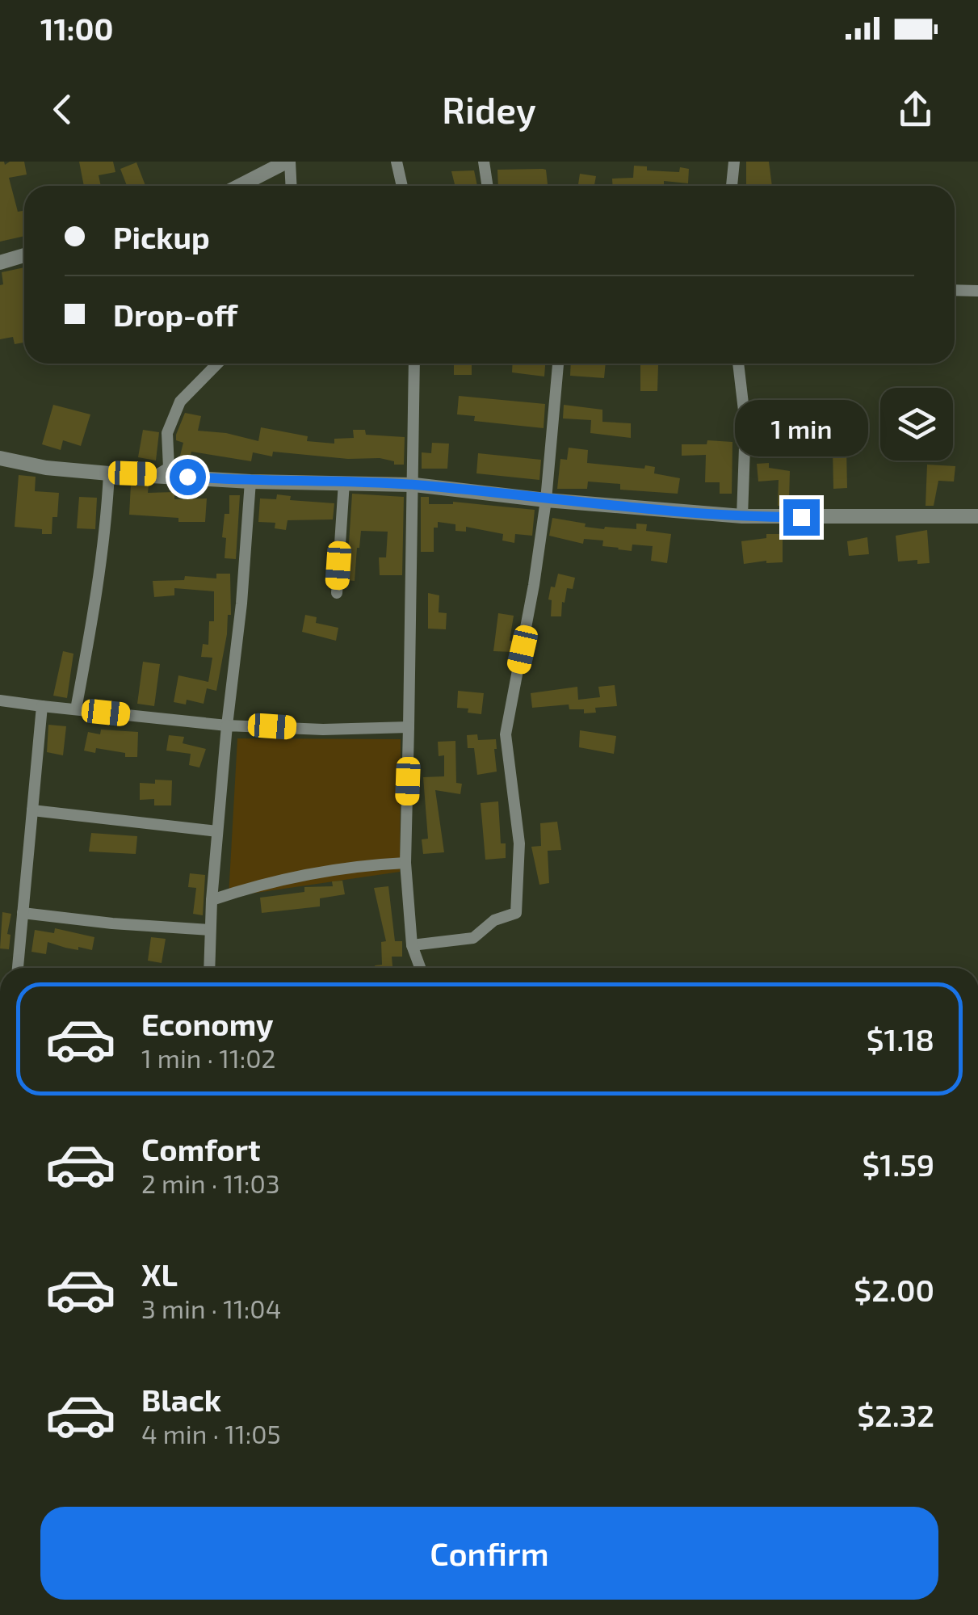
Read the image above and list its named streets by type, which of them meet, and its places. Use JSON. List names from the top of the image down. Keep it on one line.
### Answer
{"page":{"status":"11:00","header":"Ridey","banner":["Pickup","Drop-off"],"bubble":"1 min","list":[{"name":"Economy","note":"1 min · 11:02","value":"$1.18"},{"name":"Comfort","note":"2 min · 11:03","value":"$1.59"},{"name":"XL","note":"3 min · 11:04","value":"$2.00"},{"name":"Black","note":"4 min · 11:05","value":"$2.32"}],"buttons":"Confirm"}}
